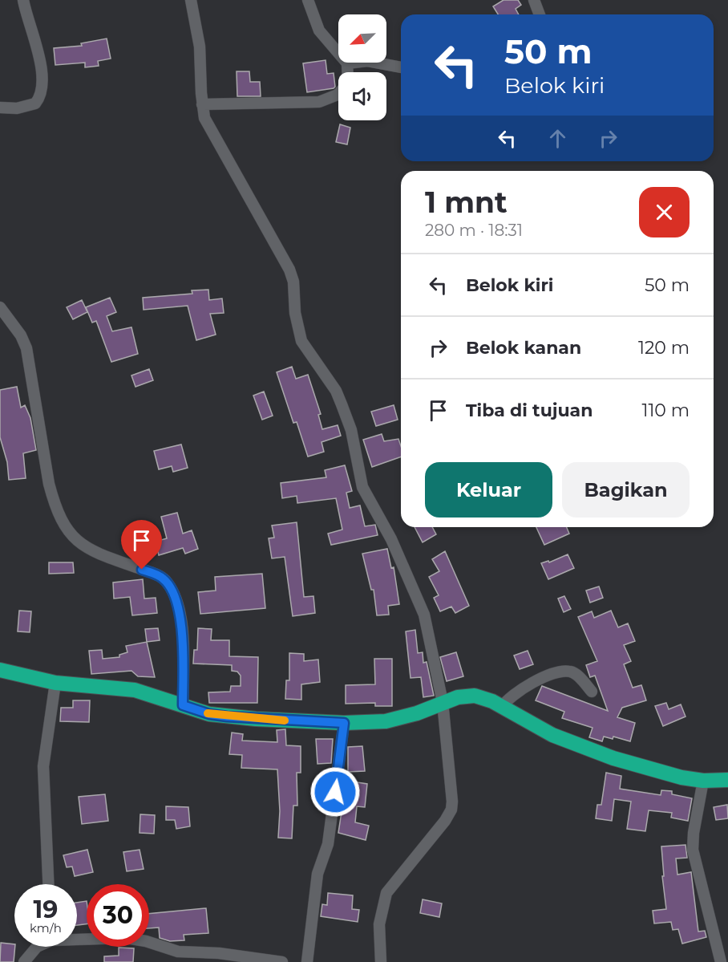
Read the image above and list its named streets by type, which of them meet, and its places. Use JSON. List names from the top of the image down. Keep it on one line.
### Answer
{"north":"bottom left","page":{"turn":["50 m","Belok kiri"],"heading":["1 mnt","280 m · 18:31"],"list":[{"name":"Belok kiri","value":"50 m"},{"name":"Belok kanan","value":"120 m"},{"name":"Tiba di tujuan","value":"110 m"}],"buttons":["Keluar","Bagikan"],"speed":"19 km/h","limit":"30"}}
